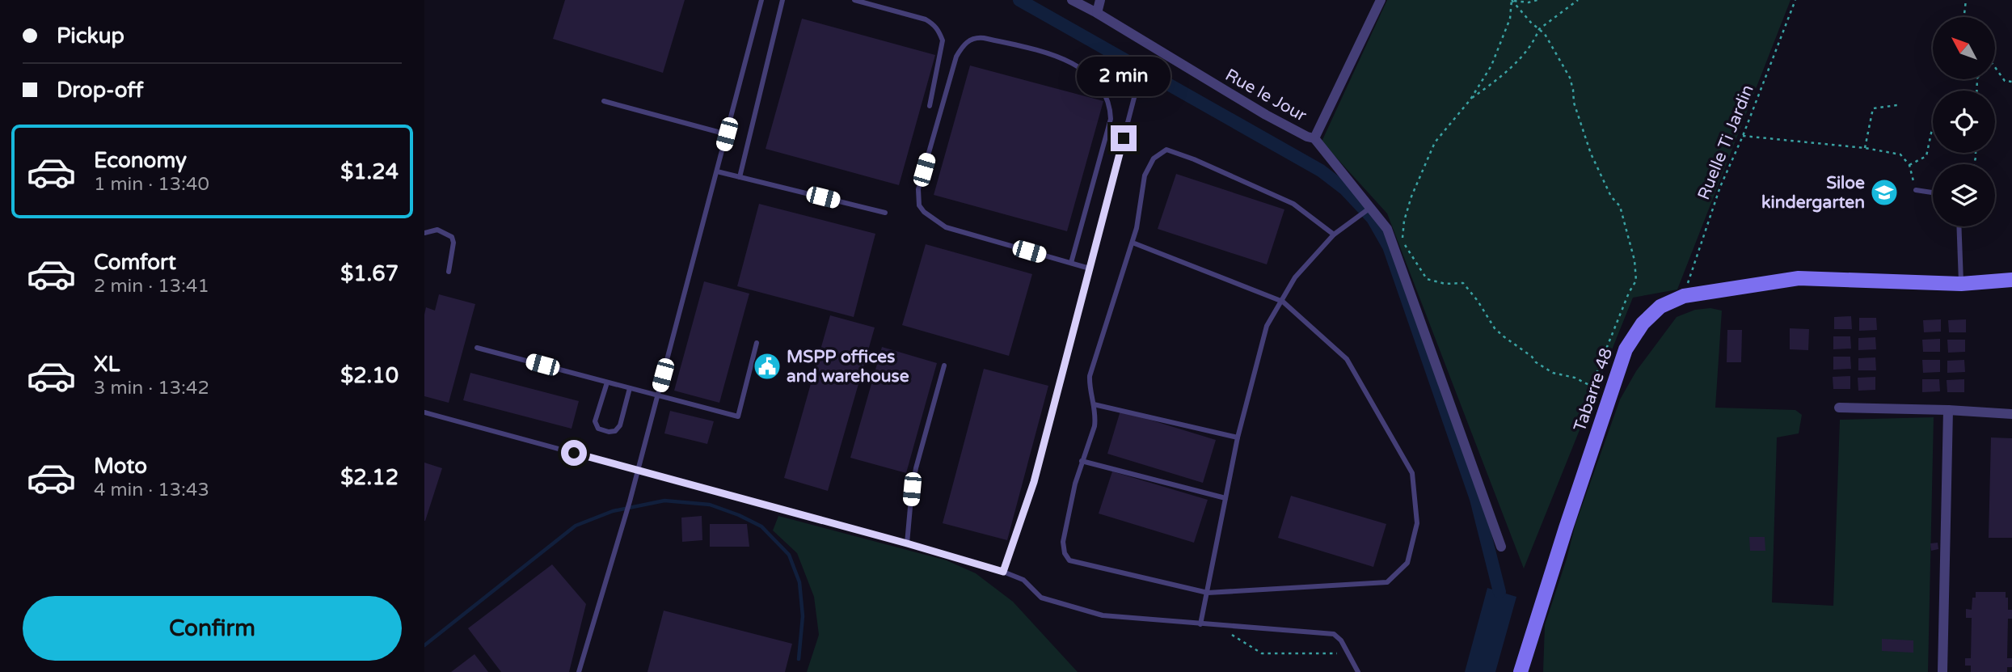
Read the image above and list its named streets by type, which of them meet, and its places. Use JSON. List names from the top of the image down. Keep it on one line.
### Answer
{"streets":{"street":["Rue le Jour","Tabarre 48"],"path":["Ruelle Ti Jardin"]},"crossings":[["Ruelle Ti Jardin","Tabarre 48"]],"places":{"school or university":["Siloe kindergarten"],"public building":["MSPP offices and warehouse"]},"north":"top left","page":{"banner":["Pickup","Drop-off"],"bubble":"2 min","list":[{"name":"Economy","note":"1 min · 13:40","value":"$1.24"},{"name":"Comfort","note":"2 min · 13:41","value":"$1.67"},{"name":"XL","note":"3 min · 13:42","value":"$2.10"},{"name":"Moto","note":"4 min · 13:43","value":"$2.12"}],"buttons":"Confirm"}}
